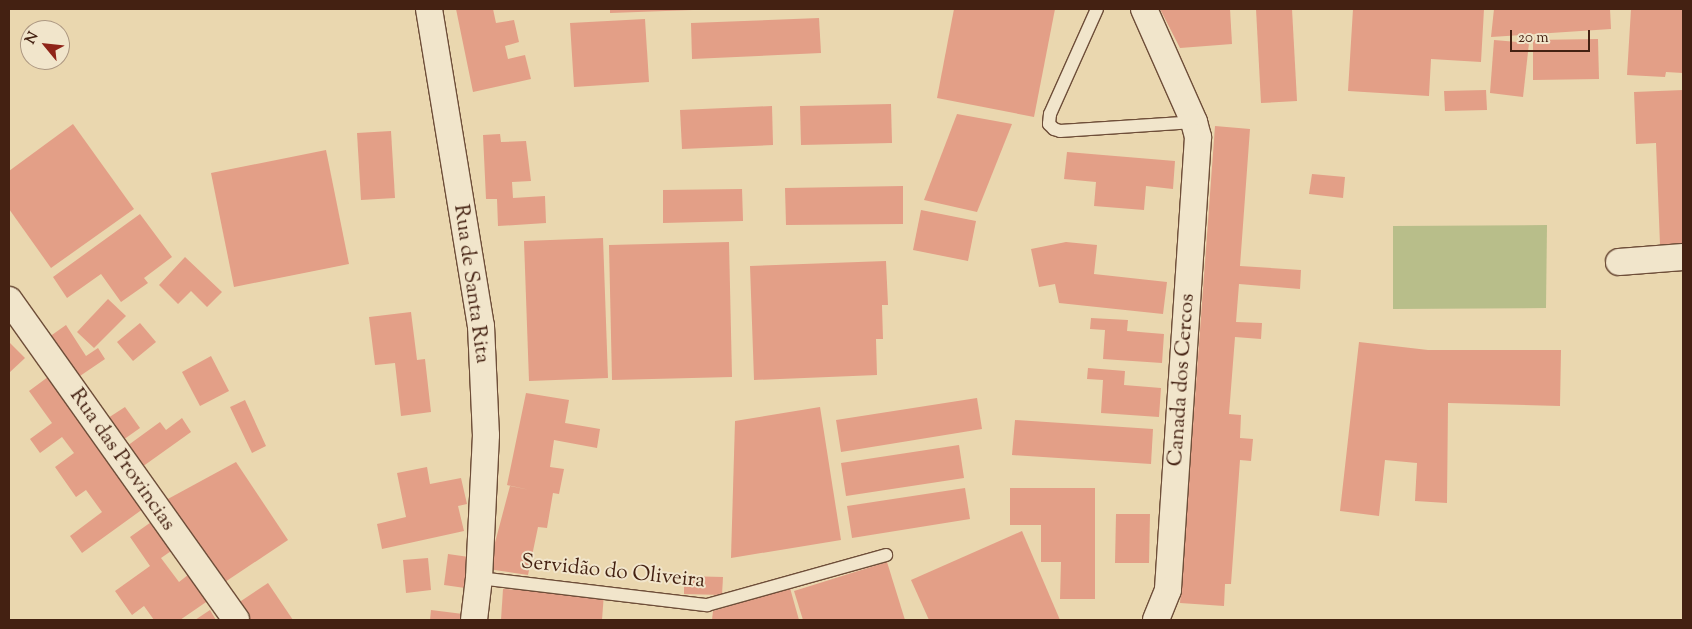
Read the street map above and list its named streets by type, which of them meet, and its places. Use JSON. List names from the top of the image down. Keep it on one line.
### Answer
{"streets":{"street":["Rua de Santa Rita","Canada dos Cercos","Rua das Provincias"],"lane":["Servidão do Oliveira"]},"crossings":[["Rua de Santa Rita","Servidão do Oliveira"]],"scale_bar":"20 m","north":"top left"}
